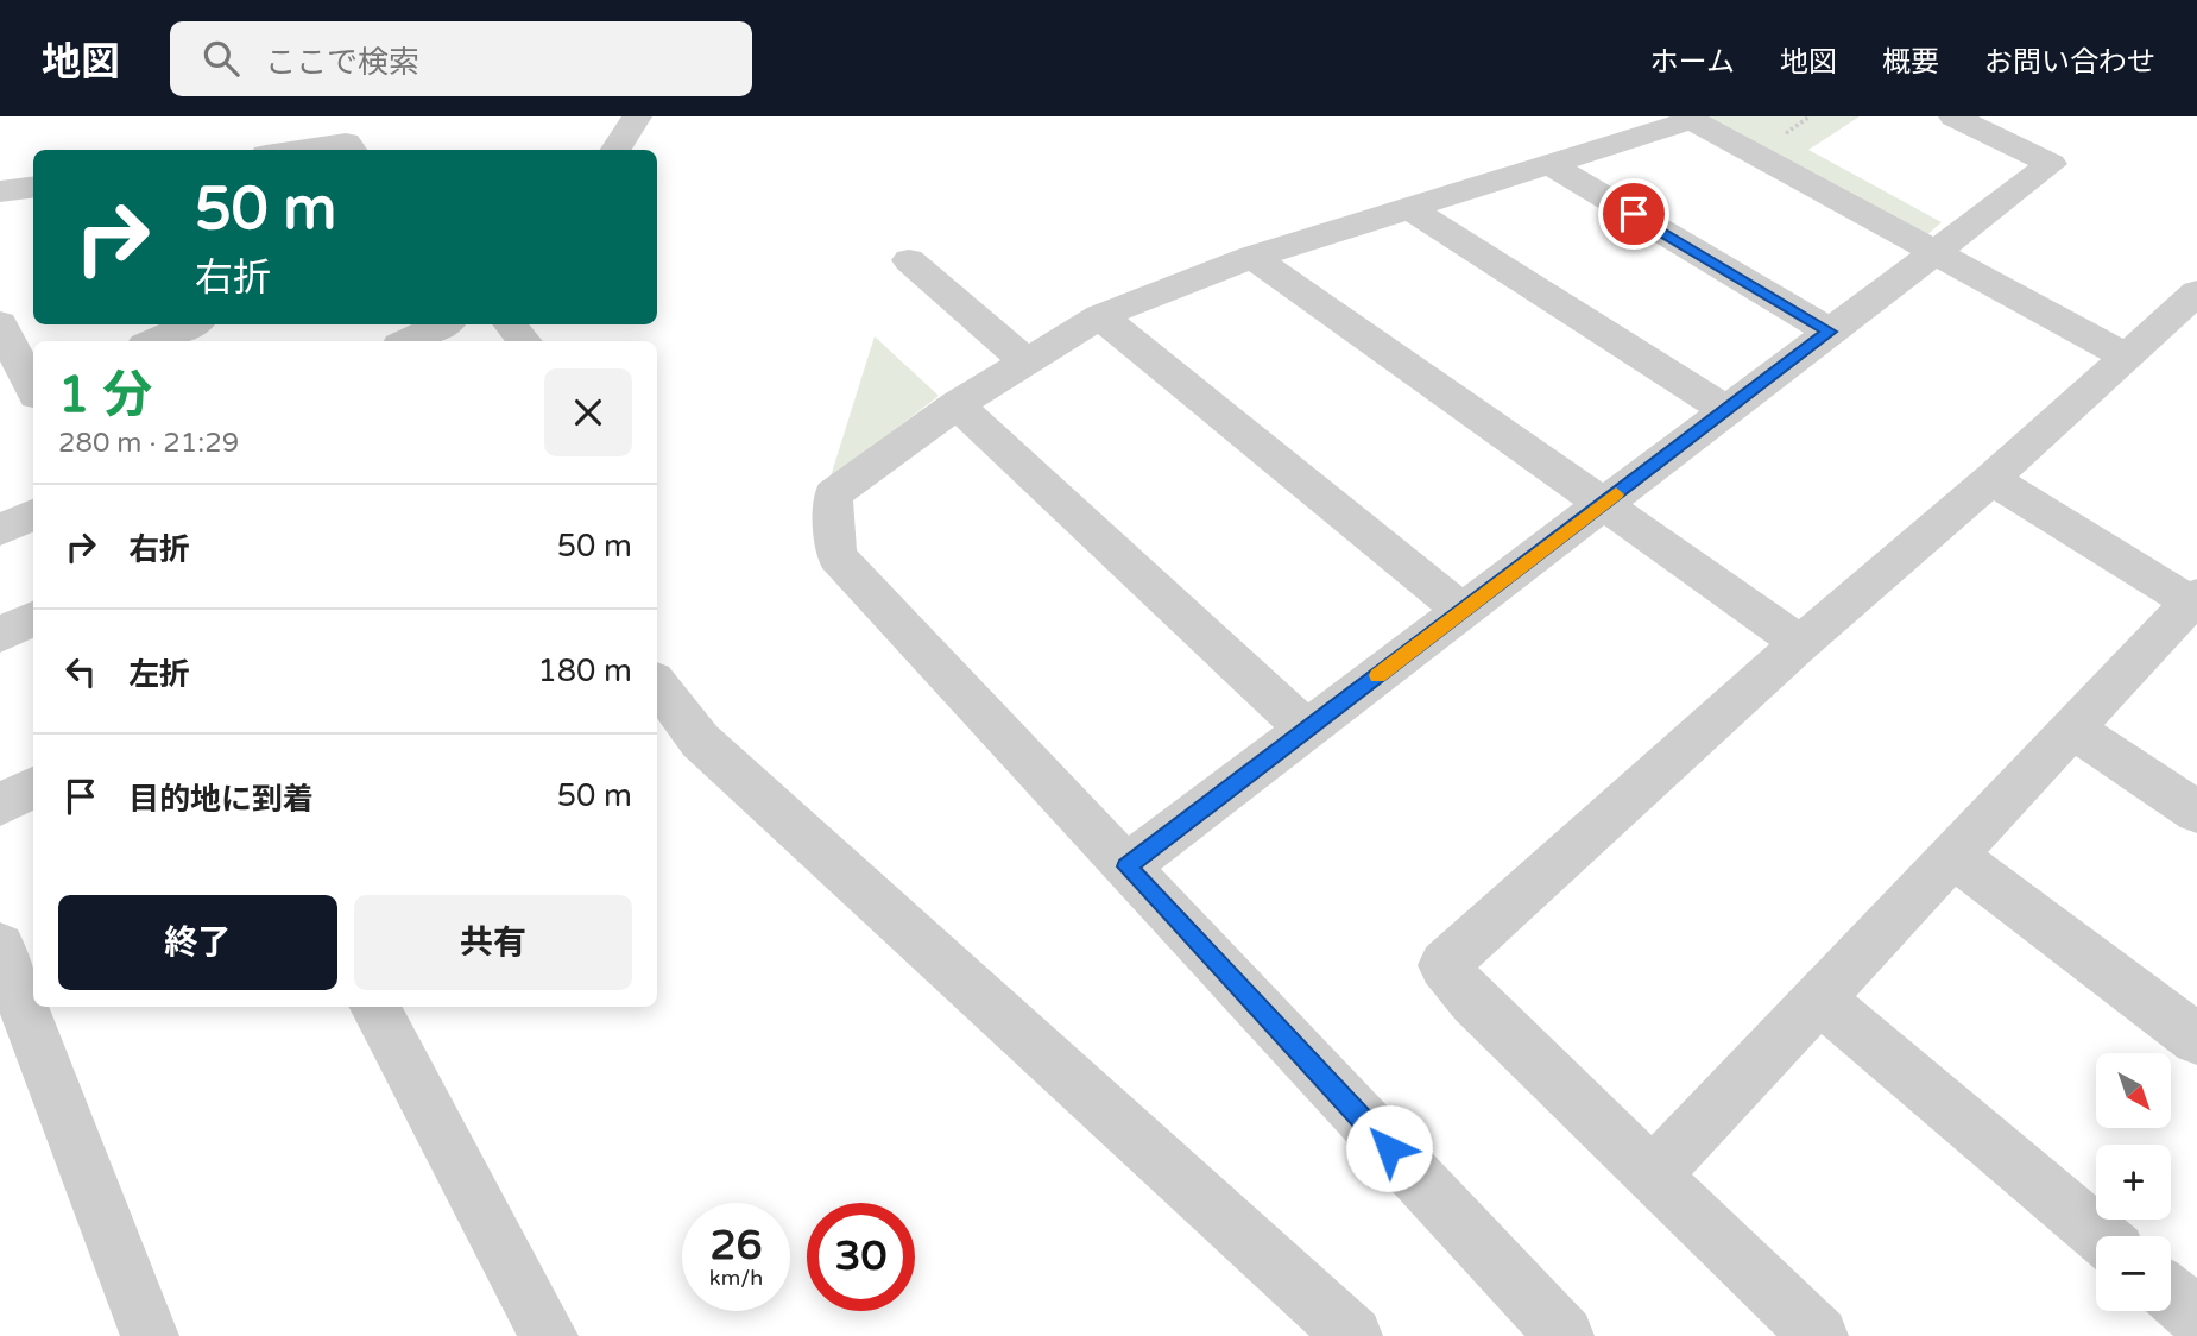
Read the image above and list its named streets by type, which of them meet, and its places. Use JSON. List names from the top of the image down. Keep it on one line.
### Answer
{"north":"bottom right","page":{"header":"地図","search":"ここで検索","nav":["ホーム","地図","概要","お問い合わせ"],"turn":["50 m","右折"],"heading":["1 分","280 m · 21:29"],"list":[{"name":"右折","value":"50 m"},{"name":"左折","value":"180 m"},{"name":"目的地に到着","value":"50 m"}],"buttons":["終了","共有"],"map_buttons":["+","−"],"speed":"26 km/h","limit":"30"}}
